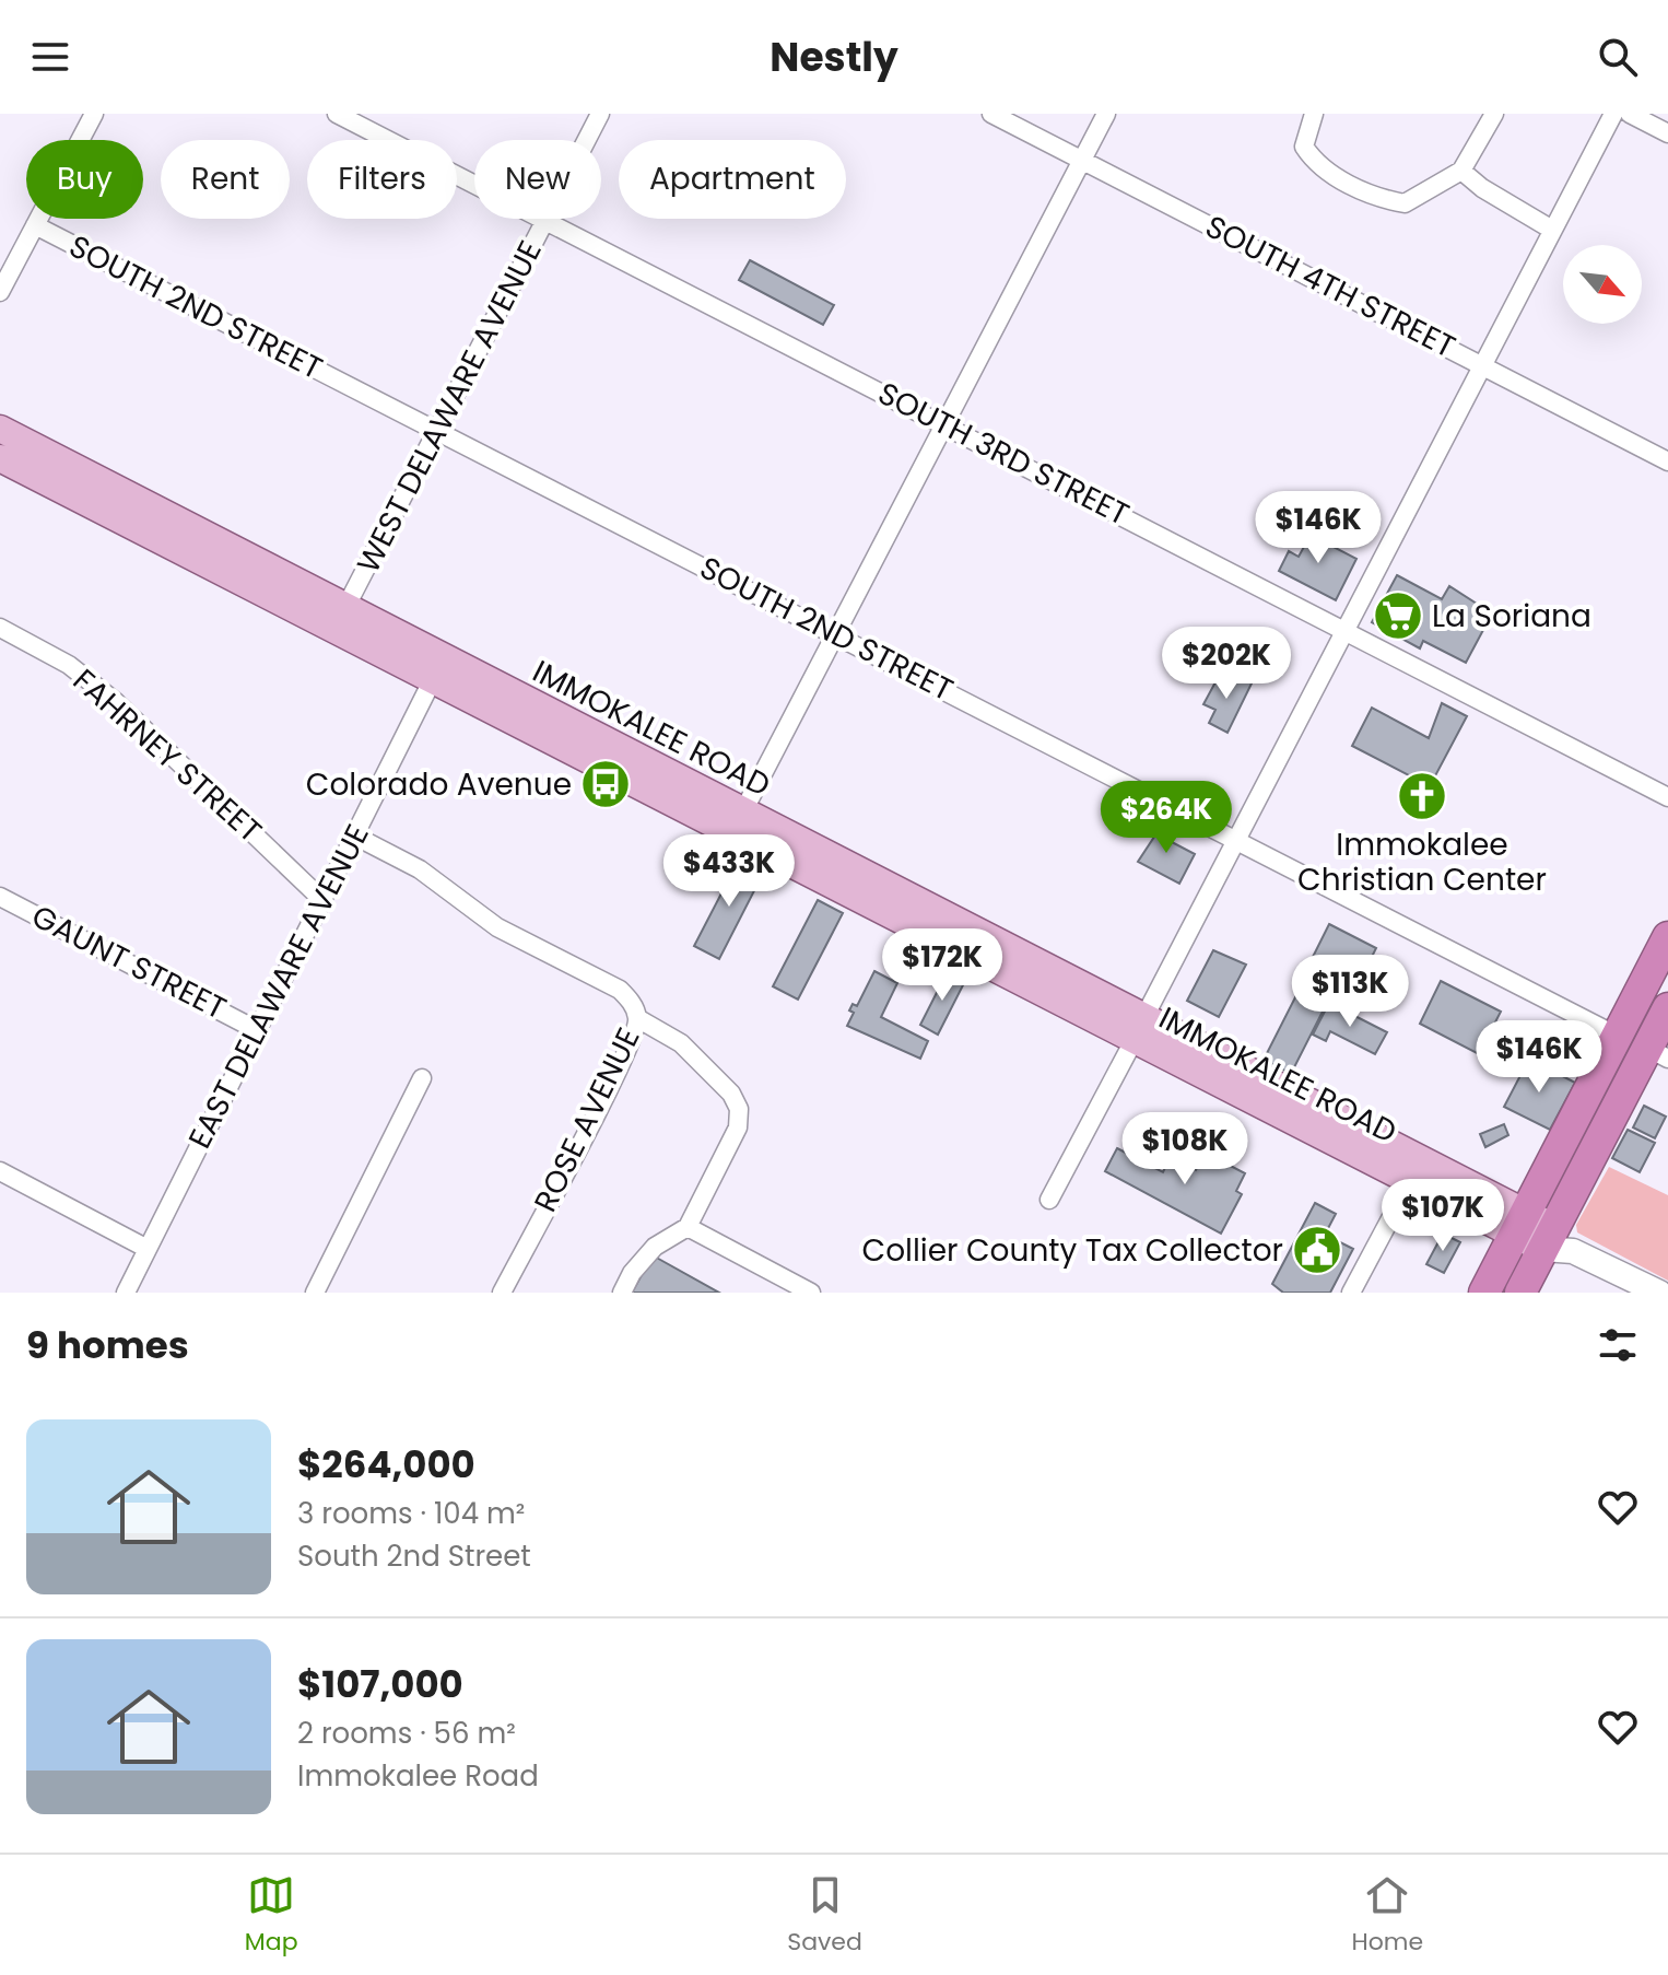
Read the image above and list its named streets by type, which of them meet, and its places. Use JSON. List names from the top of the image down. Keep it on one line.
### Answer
{"streets":{"main road":["IMMOKALEE ROAD"],"street":["SOUTH 4TH STREET","SOUTH 2ND STREET","WEST DELAWARE AVENUE","SOUTH 3RD STREET","FAHRNEY STREET","GAUNT STREET","EAST DELAWARE AVENUE","ROSE AVENUE"]},"crossings":[["SOUTH 2ND STREET","WEST DELAWARE AVENUE"],["WEST DELAWARE AVENUE","SOUTH 3RD STREET"],["WEST DELAWARE AVENUE","IMMOKALEE ROAD"],["IMMOKALEE ROAD","EAST DELAWARE AVENUE"],["FAHRNEY STREET","EAST DELAWARE AVENUE"],["GAUNT STREET","EAST DELAWARE AVENUE"],["EAST DELAWARE AVENUE","ROSE AVENUE"]],"places":{"supermarket":["La Soriana"],"bus stop":["Colorado Avenue"],"church":["Immokalee Christian Center"],"public building":["Collier County Tax Collector"]},"north":"bottom right","page":{"header":"Nestly","chip":["Buy","Rent","Filters","New","Apartment"],"price":["$146K","$202K","$264K","$433K","$172K","$113K","$146K","$108K","$107K"],"heading":"9 homes","list":[{"name":"$264,000","note":"3 rooms · 104 m² · South 2nd Street"},{"name":"$107,000","note":"2 rooms · 56 m² · Immokalee Road"}],"tabs":["Map","Saved","Home"]}}
